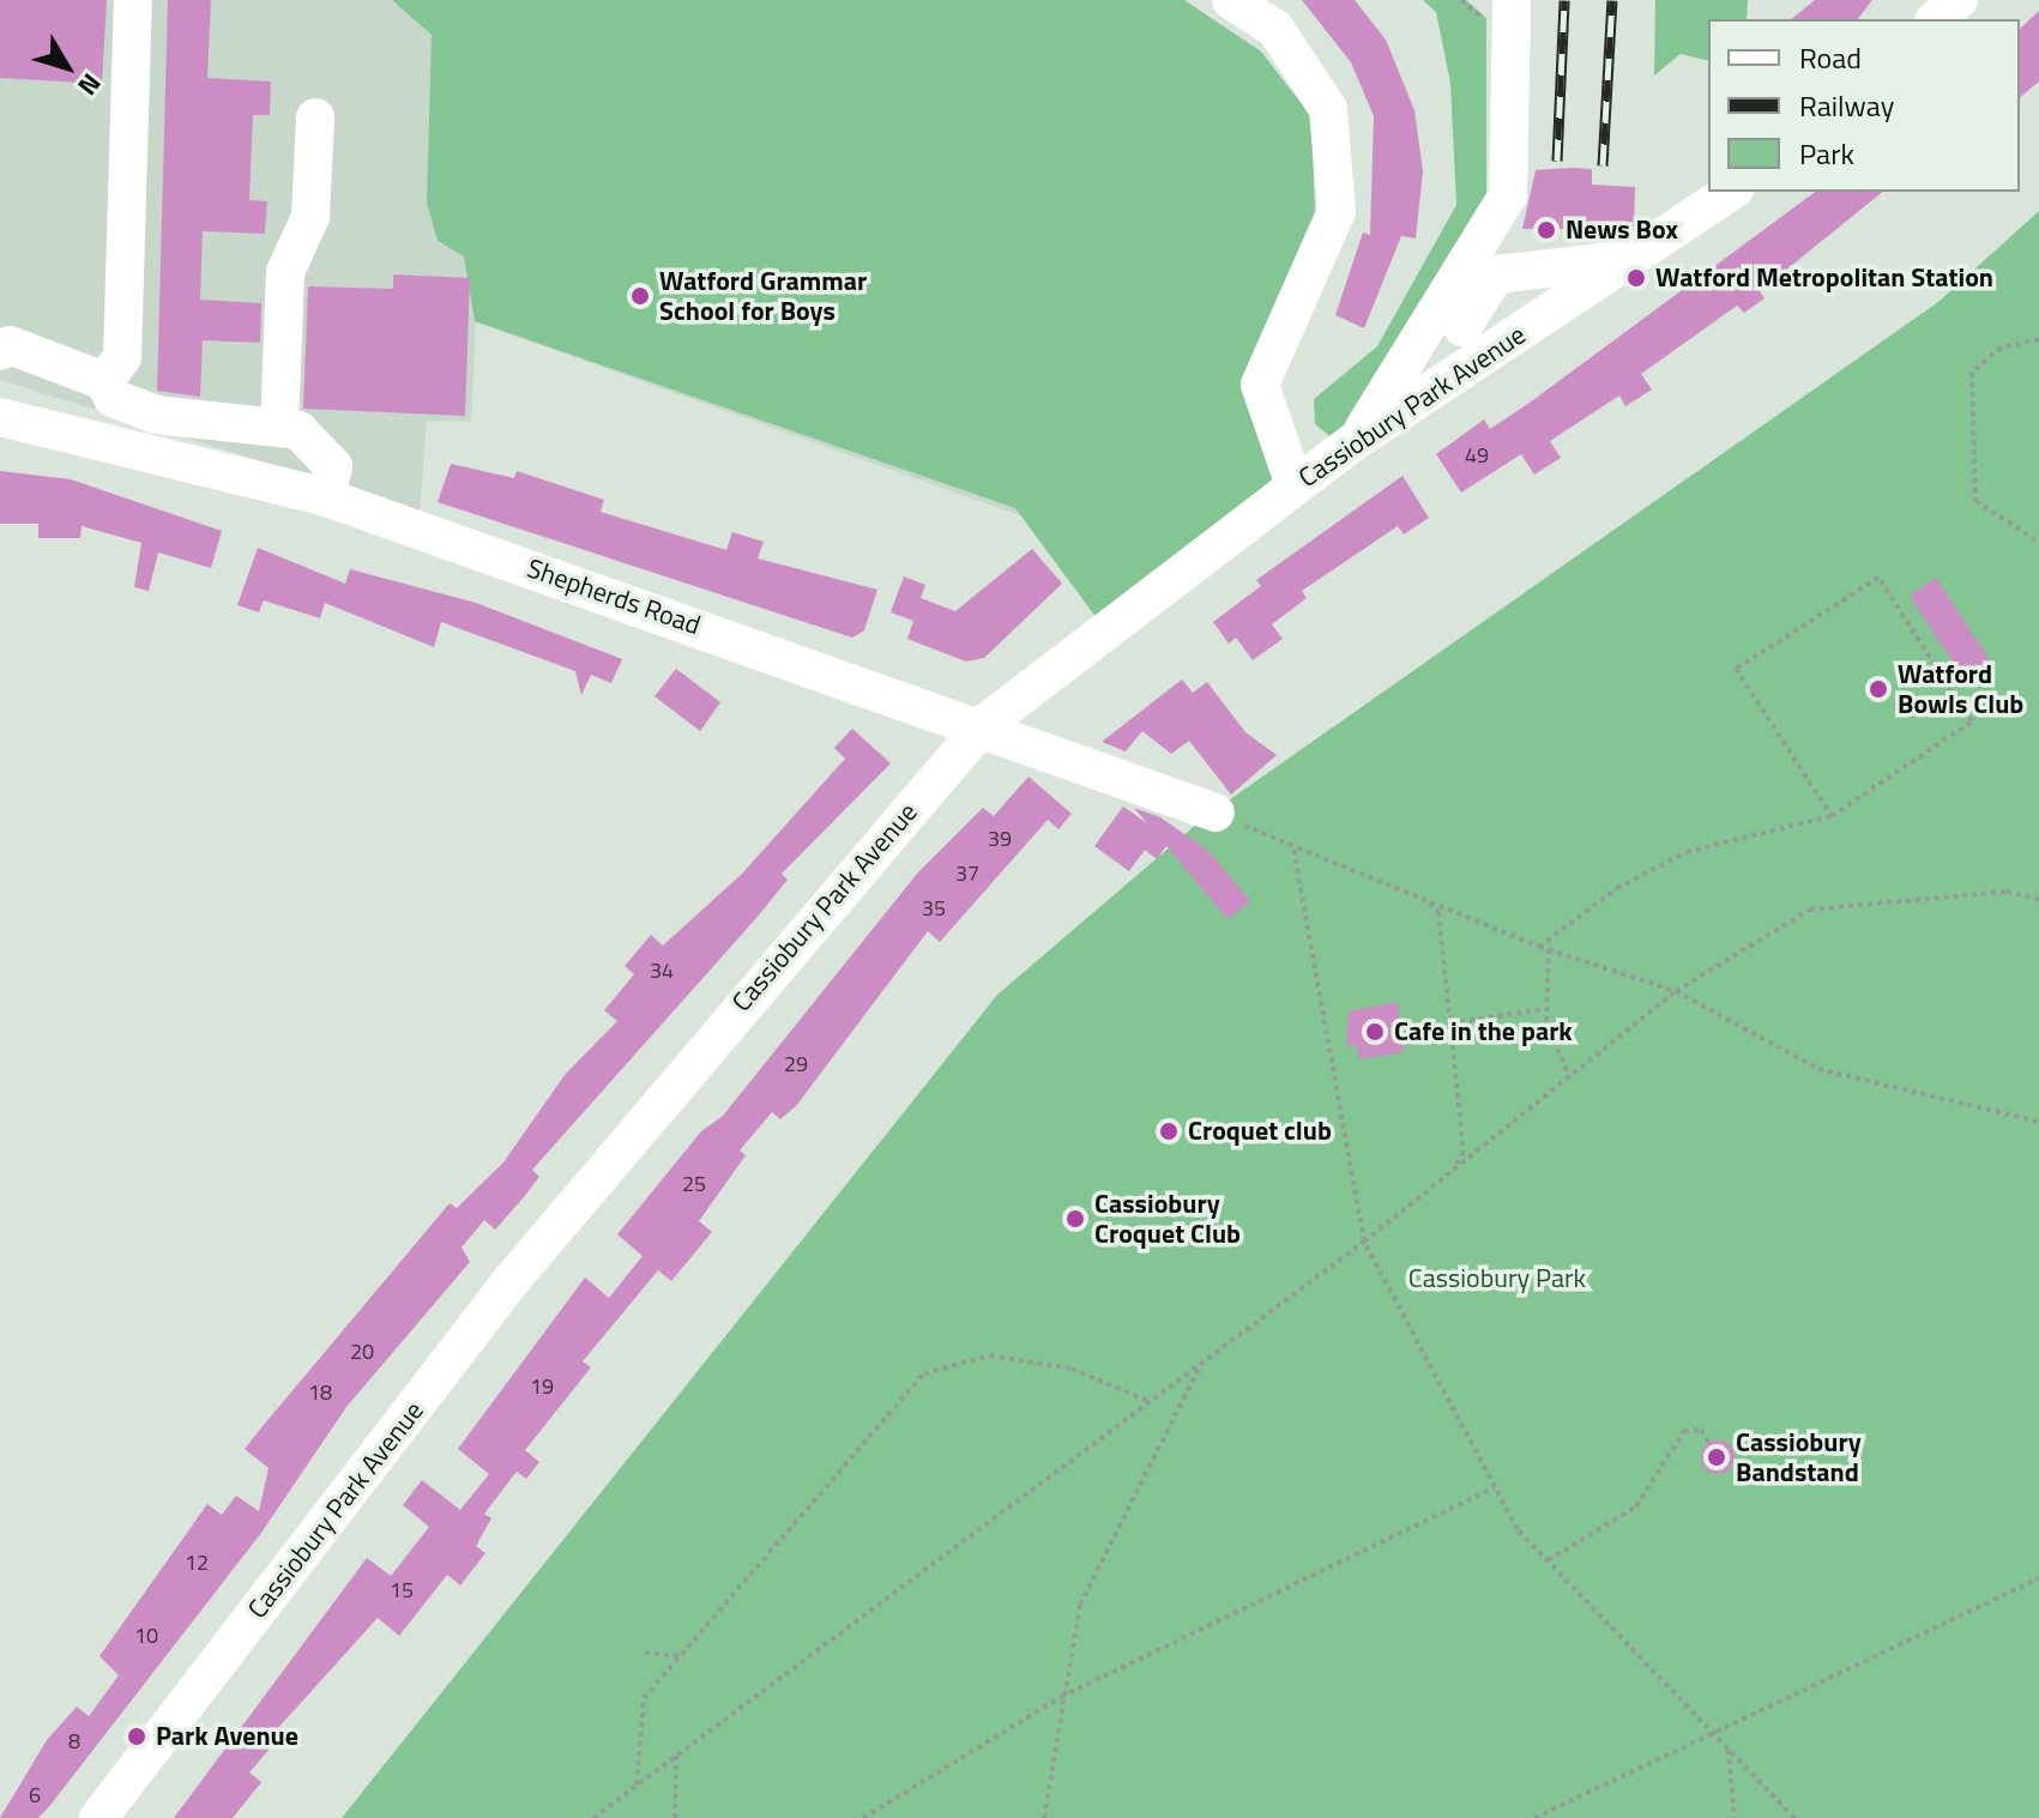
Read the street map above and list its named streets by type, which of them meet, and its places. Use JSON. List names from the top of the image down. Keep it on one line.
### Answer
{"streets":{"street":["Cassiobury Park Avenue","Shepherds Road"]},"crossings":[["Cassiobury Park Avenue","Shepherds Road"]],"parks":["Cassiobury Park"],"places":["News Box","Watford Metropolitan Station","Watford Grammar School for Boys","Watford Bowls Club","Cafe in the park","Croquet club","Cassiobury Croquet Club","Cassiobury Bandstand","Park Avenue"],"house_numbers":["49","39","37","35","34","29","25","20","19","18","12","15","10","8","6"],"legend":["Road","Railway","Park"],"north":"bottom right"}
